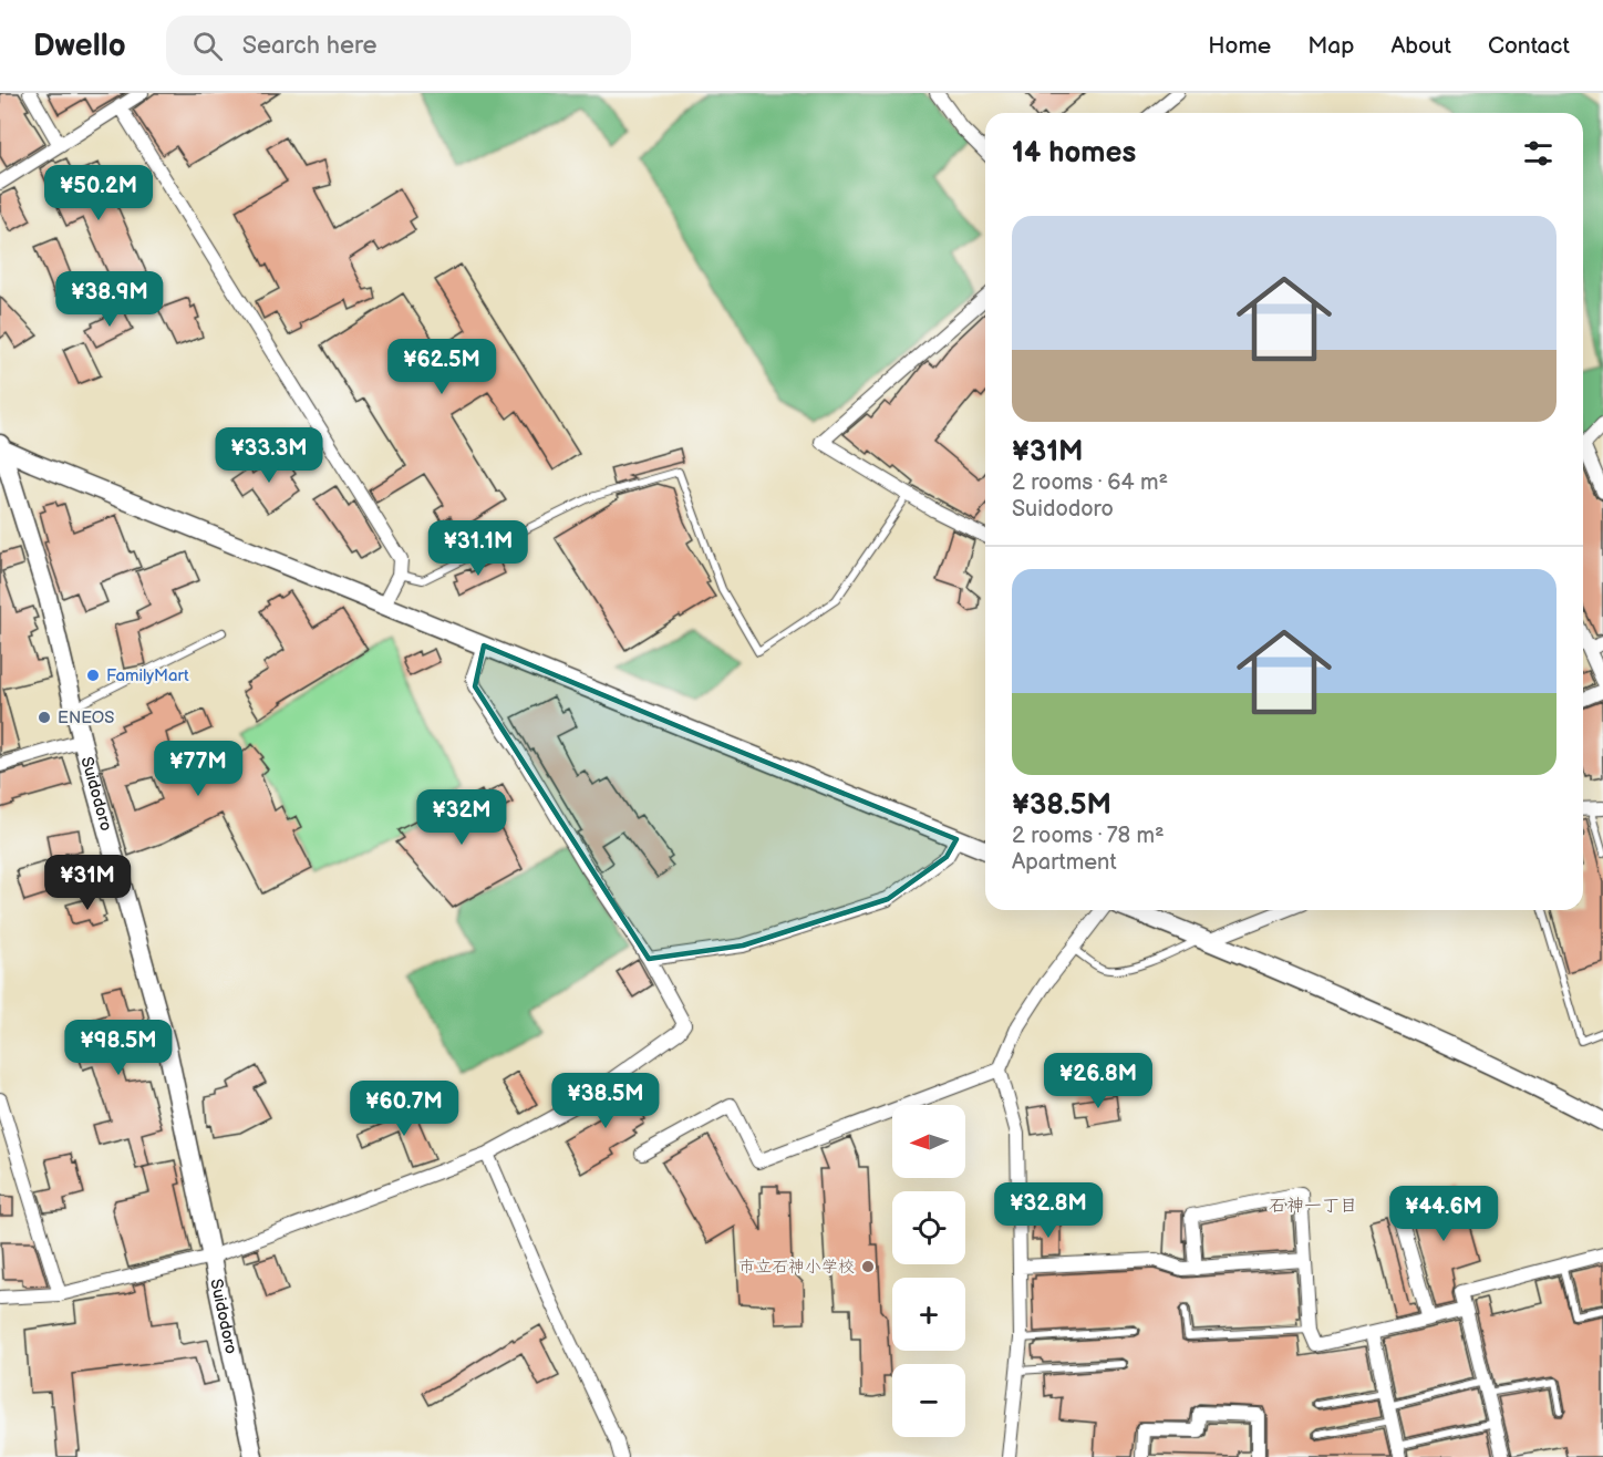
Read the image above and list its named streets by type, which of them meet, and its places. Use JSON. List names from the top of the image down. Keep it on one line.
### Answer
{"streets":{"street":["Suidodoro"]},"districts":["石神一丁目"],"places":["FamilyMart","ENEOS","市立石神小学校"],"north":"left","page":{"header":"Dwello","search":"Search here","nav":["Home","Map","About","Contact"],"heading":"14 homes","price":["¥50.2M","¥38.9M","¥62.5M","¥33.3M","¥31.1M","¥77M","¥32M","¥31M","¥98.5M","¥26.8M","¥38.5M","¥60.7M","¥32.8M","¥44.6M"],"list":[{"name":"¥31M","note":"2 rooms · 64 m² · Suidodoro"},{"name":"¥38.5M","note":"2 rooms · 78 m² · Apartment"}],"map_buttons":["+","−"]}}
